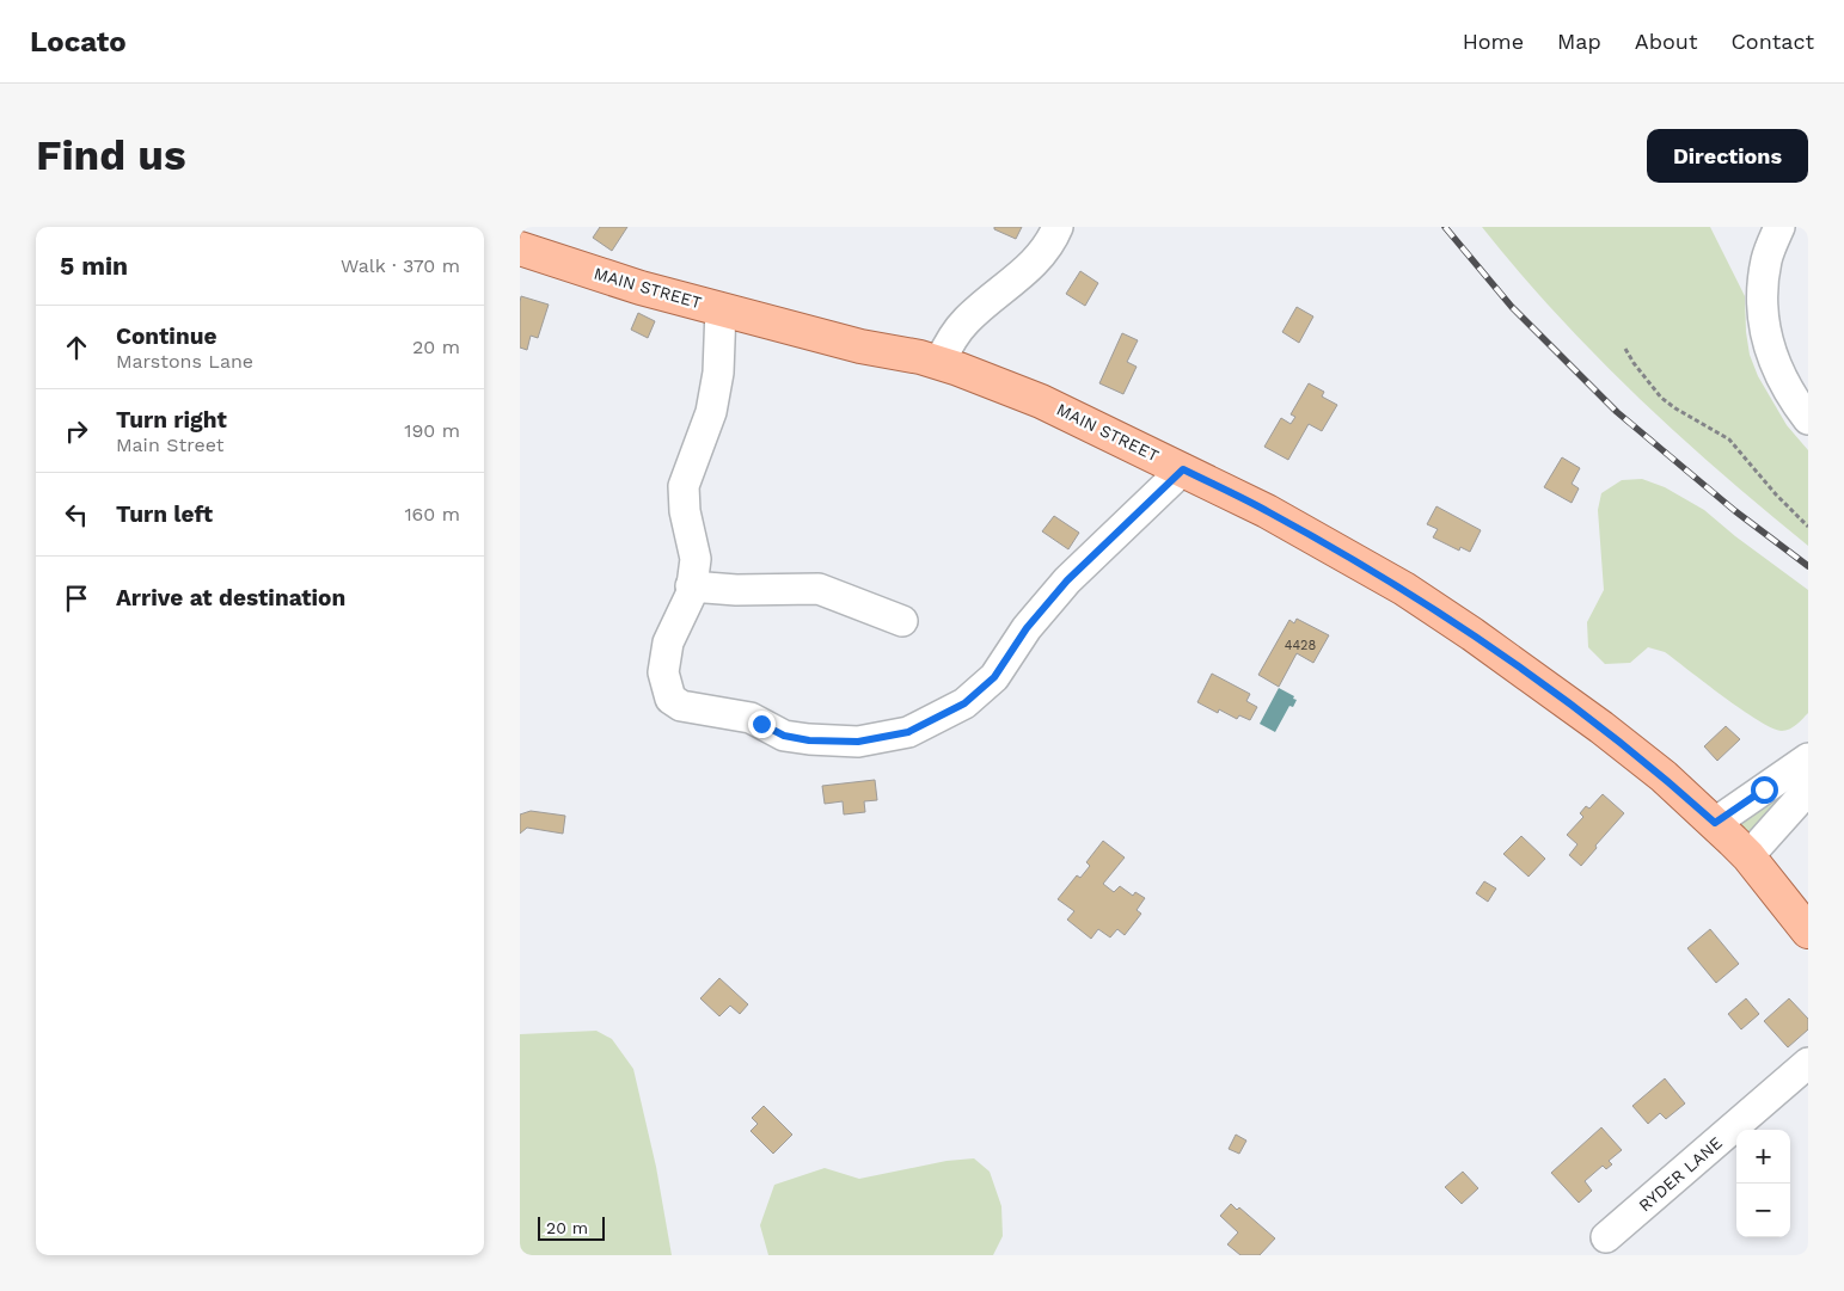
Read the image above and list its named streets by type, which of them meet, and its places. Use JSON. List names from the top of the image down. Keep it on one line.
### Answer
{"streets":{"main road":["MAIN STREET"],"street":["RYDER LANE"]},"house_numbers":["4428"],"scale_bar":"20 m","page":{"header":"Locato","nav":["Home","Map","About","Contact"],"buttons":"Directions","title":"Find us","heading":["5 min","Walk · 370 m"],"list":[["Continue","Marstons Lane","20 m"],["Turn right","Main Street","190 m"],["Turn left","160 m"],"Arrive at destination"],"map_buttons":["+","−"],"scale":"20 m"}}
